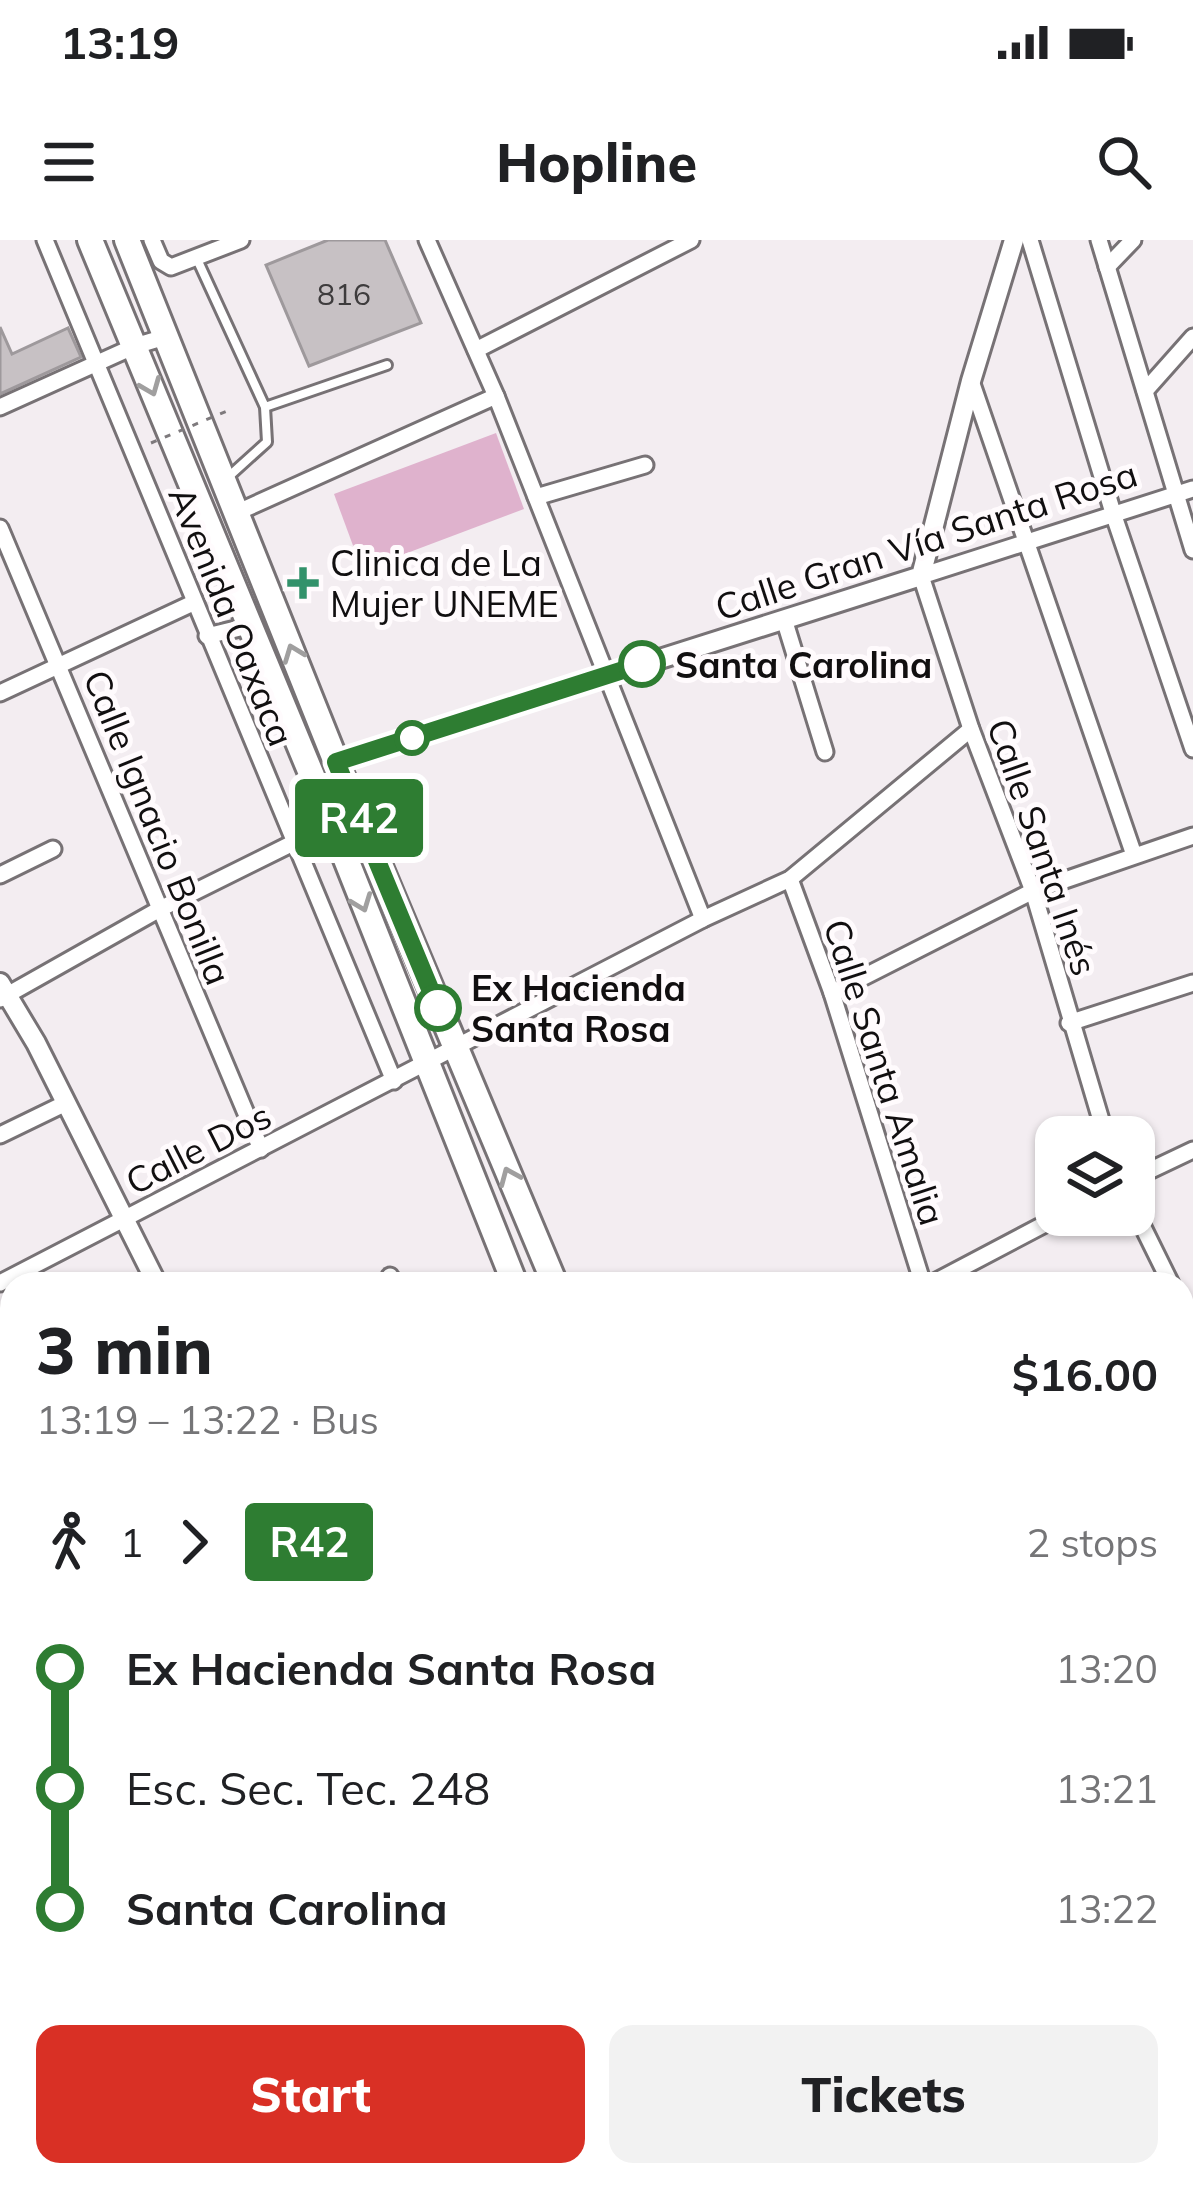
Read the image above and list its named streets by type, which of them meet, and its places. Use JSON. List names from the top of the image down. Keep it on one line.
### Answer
{"streets":{"street":["Calle Gran Vía Santa Rosa","Avenida Oaxaca","Calle Ignacio Bonilla","Calle Santa Inés","Calle Santa Amalia","Calle Dos"]},"crossings":[["Calle Gran Vía Santa Rosa","Calle Santa Inés"],["Avenida Oaxaca","Calle Dos"],["Calle Ignacio Bonilla","Calle Dos"],["Calle Santa Inés","Calle Dos"],["Calle Santa Amalia","Calle Dos"]],"places":{"health":["Clinica de La Mujer UNEME"],"other":["Santa Carolina","Ex Hacienda Santa Rosa"]},"lines":["bus line R42"],"house_numbers":["816"],"page":{"status":"13:19","header":"Hopline","on_map":"R42","heading":["3 min","13:19 – 13:22 · Bus","$16.00"],"legs":["1","R42","2 stops"],"list":[{"name":"Ex Hacienda Santa Rosa","value":"13:20"},{"name":"Esc. Sec. Tec. 248","value":"13:21"},{"name":"Santa Carolina","value":"13:22"}],"buttons":["Start","Tickets"]}}
